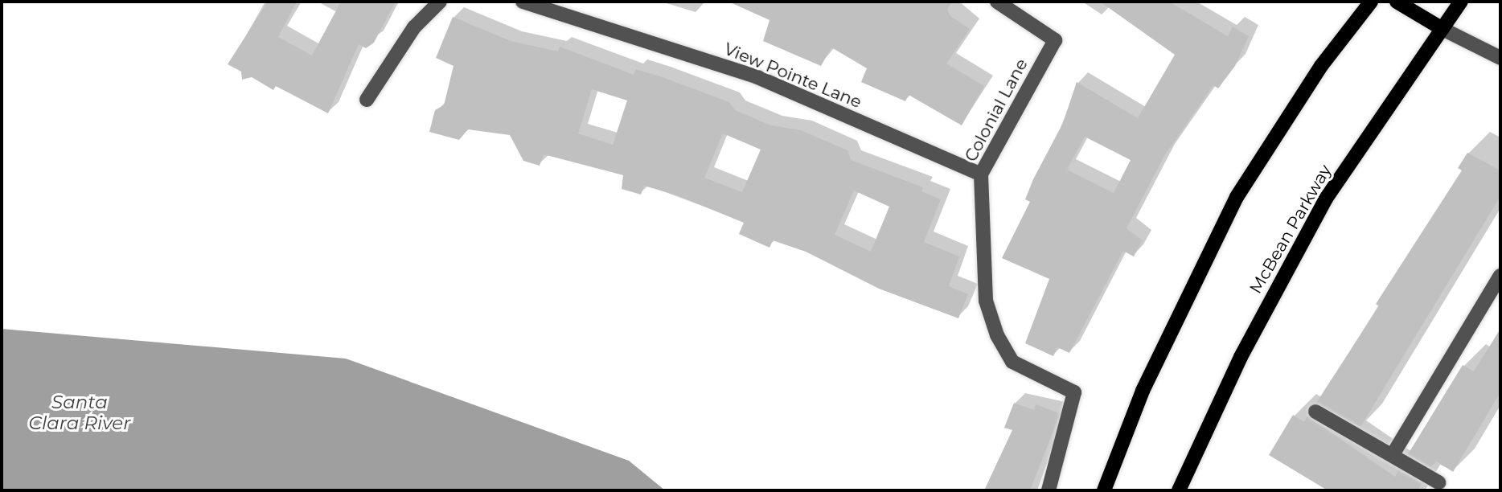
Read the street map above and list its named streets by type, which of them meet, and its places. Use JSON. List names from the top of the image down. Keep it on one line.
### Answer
{"streets":{"main road":["McBean Parkway"],"street":["View Pointe Lane","Colonial Lane"]},"crossings":[["View Pointe Lane","Colonial Lane"]],"water":["Santa Clara River"]}
